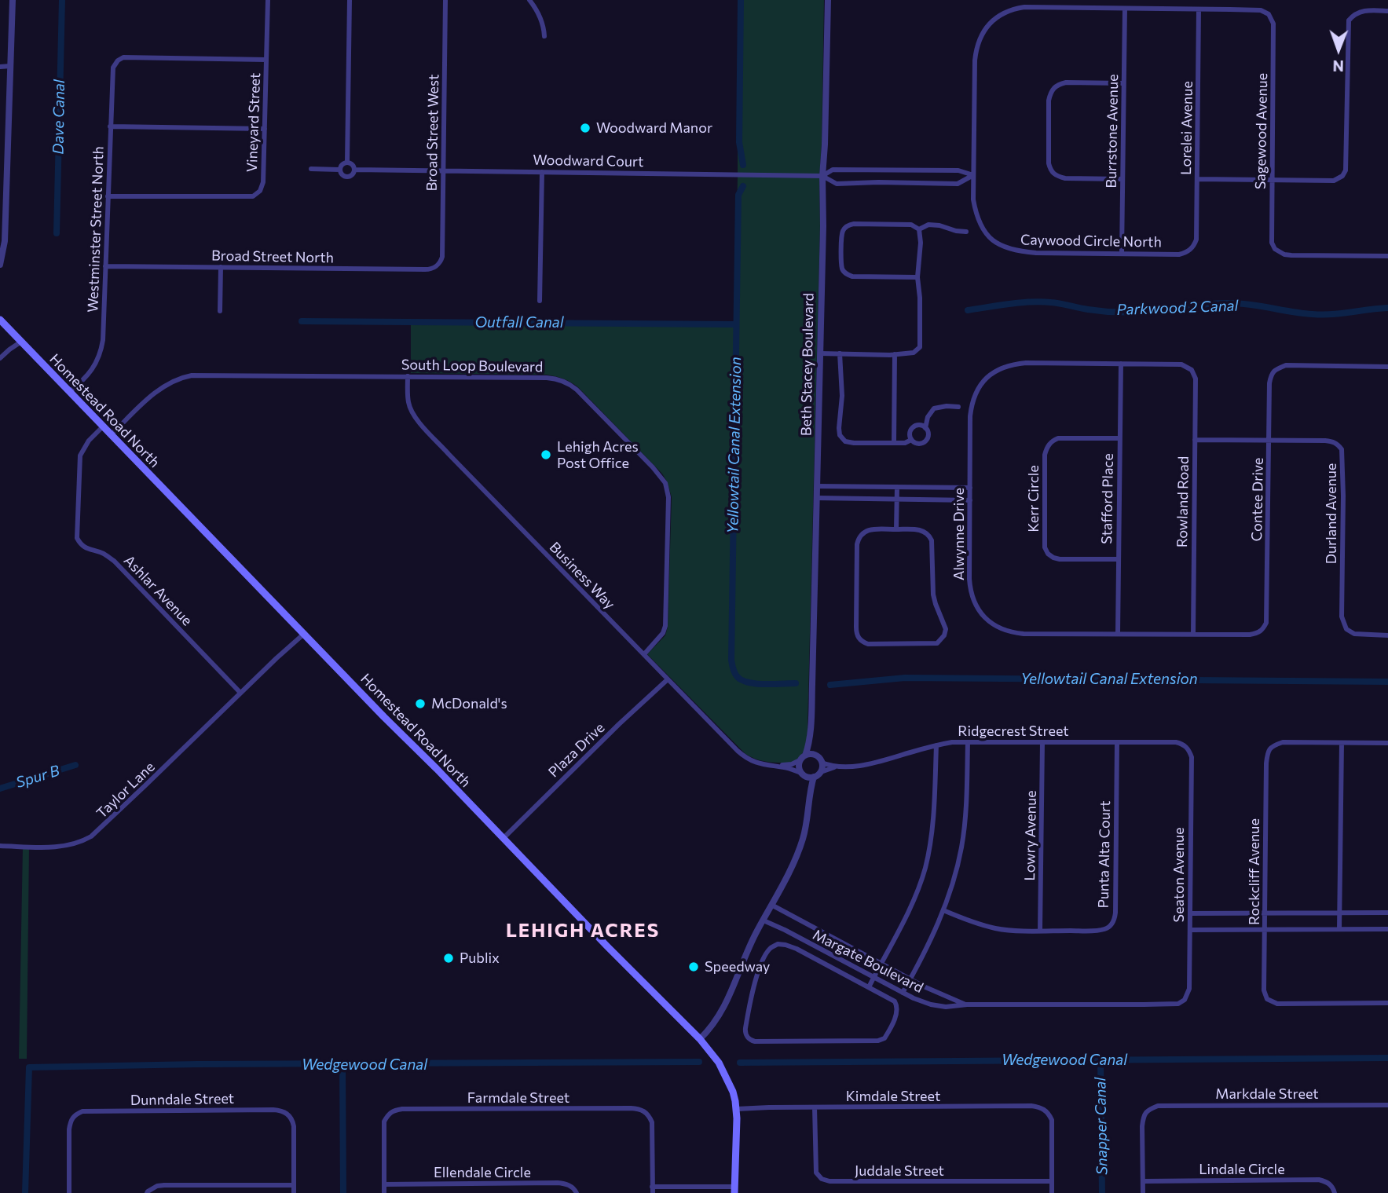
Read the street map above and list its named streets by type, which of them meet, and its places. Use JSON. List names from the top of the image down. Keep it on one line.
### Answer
{"streets":{"main road":["Homestead Road North"],"street":["Vineyard Street","Lorelei Avenue","Burrstone Avenue","Sagewood Avenue","Broad Street West","Woodward Court","Westminster Street North","Caywood Circle North","Broad Street North","Beth Stacey Boulevard","South Loop Boulevard","Kerr Circle","Stafford Place","Contee Drive","Rowland Road","Durland Avenue","Alwynne Drive","Business Way","Ashlar Avenue","Ridgecrest Street","Plaza Drive","Taylor Lane","Lowry Avenue","Punta Alta Court","Rockcliff Avenue","Seaton Avenue","Margate Boulevard","Markdale Street","Kimdale Street","Farmdale Street","Dunndale Street","Lindale Circle","Juddale Street","Ellendale Circle"]},"crossings":[["Vineyard Street","Westminster Street North"],["Lorelei Avenue","Caywood Circle North"],["Burrstone Avenue","Caywood Circle North"],["Sagewood Avenue","Caywood Circle North"],["Broad Street West","Woodward Court"],["Broad Street West","Broad Street North"],["Woodward Court","Beth Stacey Boulevard"],["Westminster Street North","Broad Street North"],["Westminster Street North","Homestead Road North"],["Beth Stacey Boulevard","Business Way"],["Beth Stacey Boulevard","Ridgecrest Street"],["South Loop Boulevard","Homestead Road North"],["South Loop Boulevard","Business Way"],["Homestead Road North","Ashlar Avenue"],["Homestead Road North","Plaza Drive"],["Homestead Road North","Kimdale Street"],["Kerr Circle","Stafford Place"],["Stafford Place","Alwynne Drive"],["Contee Drive","Durland Avenue"],["Contee Drive","Alwynne Drive"],["Rowland Road","Durland Avenue"],["Rowland Road","Alwynne Drive"],["Business Way","Ridgecrest Street"],["Business Way","Plaza Drive"],["Ashlar Avenue","Taylor Lane"],["Ridgecrest Street","Lowry Avenue"],["Ridgecrest Street","Punta Alta Court"],["Ridgecrest Street","Seaton Avenue"],["Lowry Avenue","Punta Alta Court"],["Seaton Avenue","Margate Boulevard"],["Markdale Street","Lindale Circle"],["Kimdale Street","Juddale Street"],["Farmdale Street","Ellendale Circle"]],"districts":["LEHIGH ACRES"],"water":["Dave Canal","Parkwood 2 Canal","Outfall Canal","Yellowtail Canal Extension","Spur B","Wedgewood Canal","Snapper Canal"],"places":["Woodward Manor","Lehigh Acres Post Office","McDonald's","Publix","Speedway"],"north":"bottom"}
